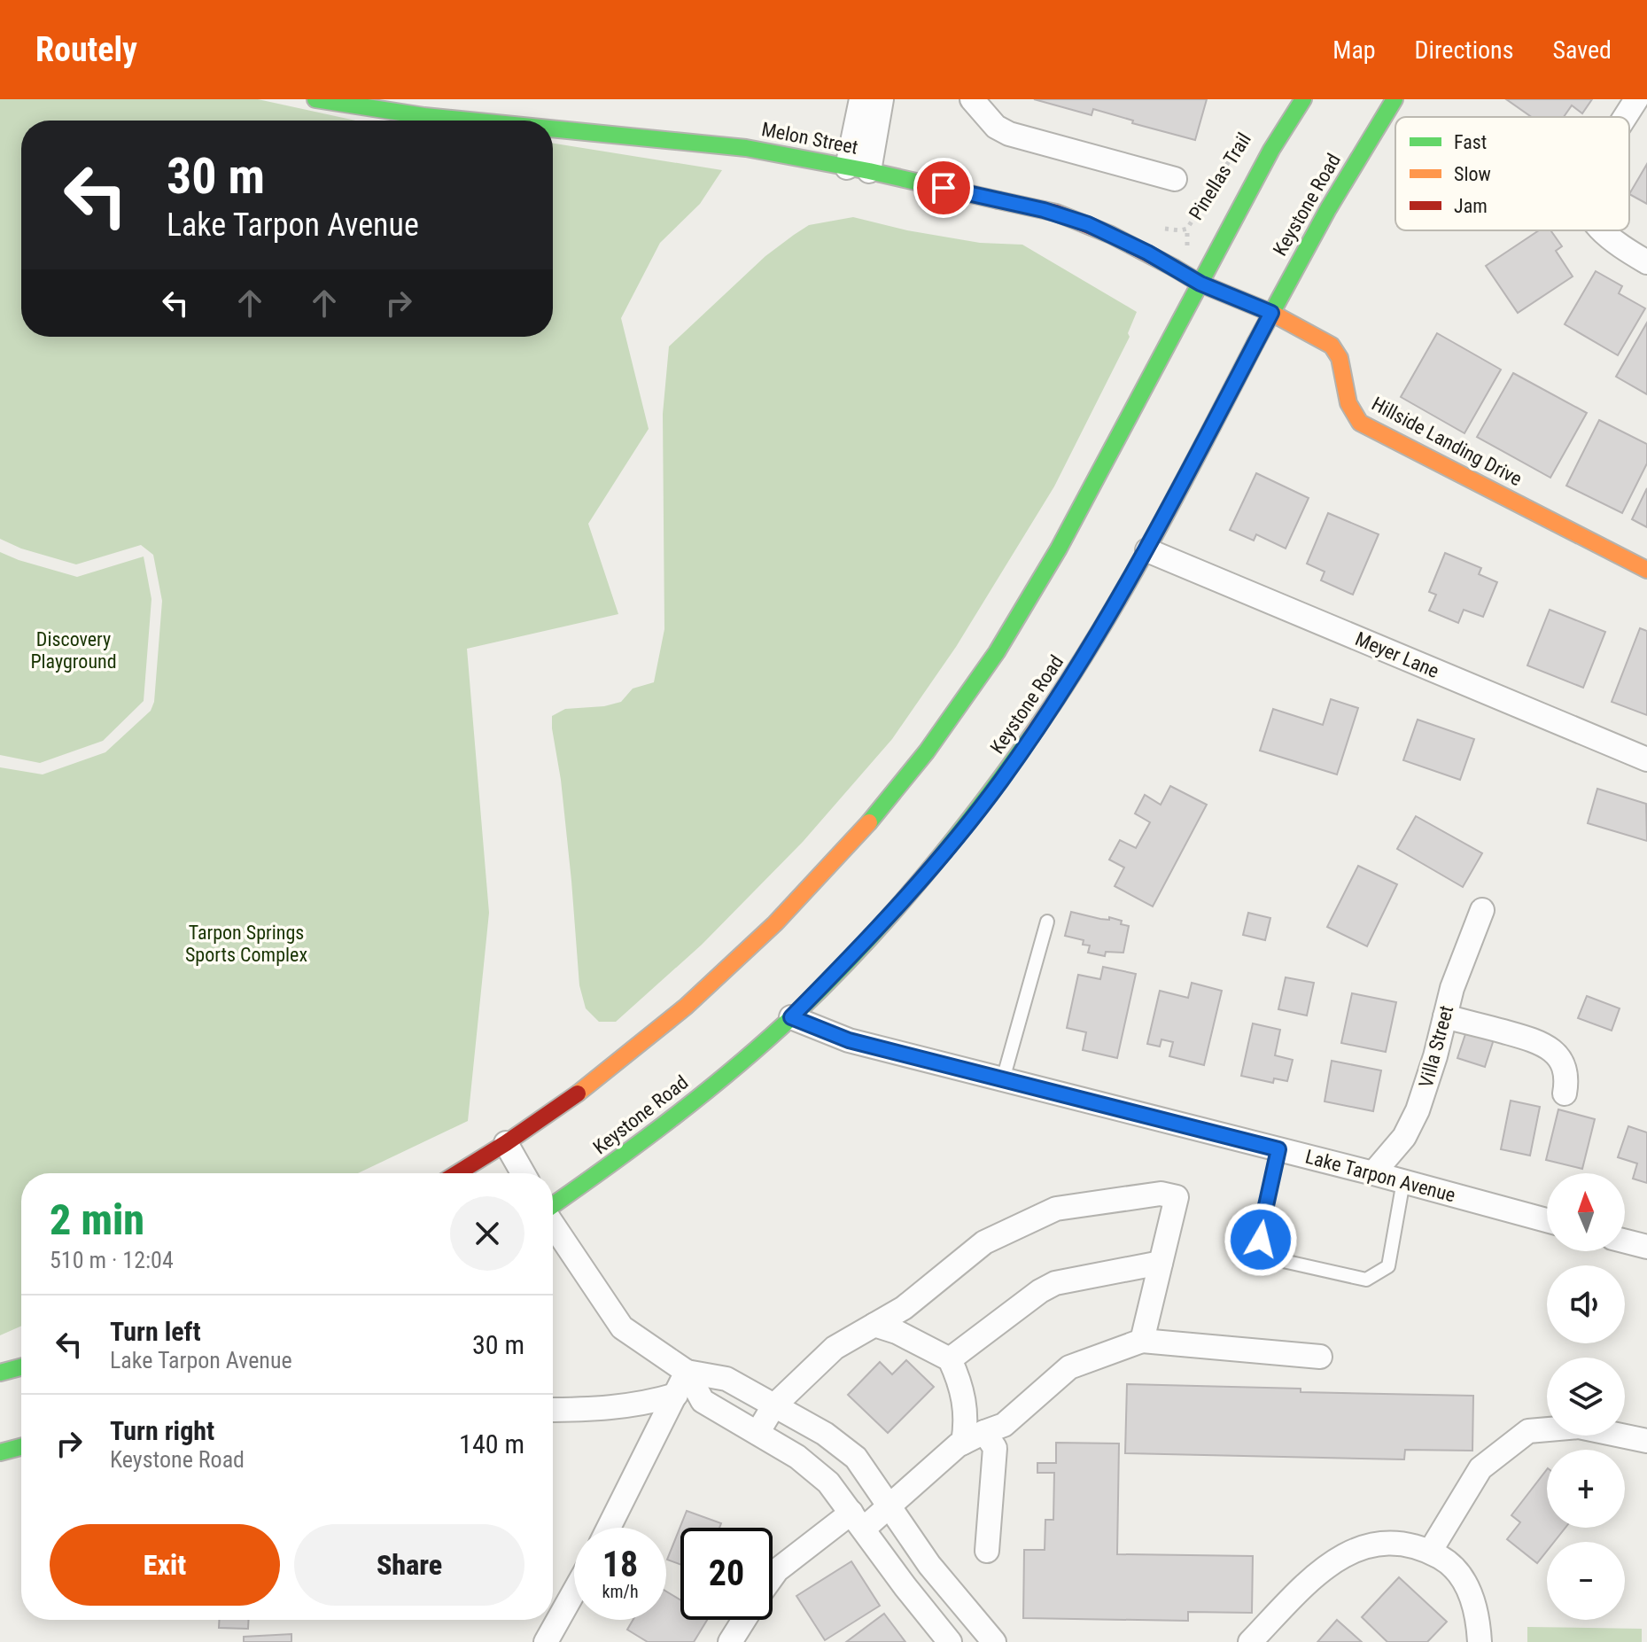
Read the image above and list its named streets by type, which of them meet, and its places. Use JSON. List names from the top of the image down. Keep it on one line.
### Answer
{"streets":{"main road":["Melon Street","Keystone Road","Hillside Landing Drive"],"street":["Meyer Lane","Villa Street","Lake Tarpon Avenue"],"path":["Pinellas Trail"]},"crossings":[["Melon Street","Keystone Road"],["Melon Street","Hillside Landing Drive"],["Keystone Road","Hillside Landing Drive"],["Keystone Road","Meyer Lane"],["Keystone Road","Lake Tarpon Avenue"],["Villa Street","Lake Tarpon Avenue"]],"parks":["Discovery Playground","Tarpon Springs Sports Complex"],"legend":["Fast","Slow","Jam"],"north":"top","page":{"header":"Routely","nav":["Map","Directions","Saved"],"turn":["30 m","Lake Tarpon Avenue"],"map_buttons":["+","−"],"heading":["2 min","510 m · 12:04"],"list":[{"name":"Turn left","note":"Lake Tarpon Avenue","value":"30 m"},{"name":"Turn right","note":"Keystone Road","value":"140 m"}],"buttons":["Exit","Share"],"speed":"18 km/h","limit":"20"}}
